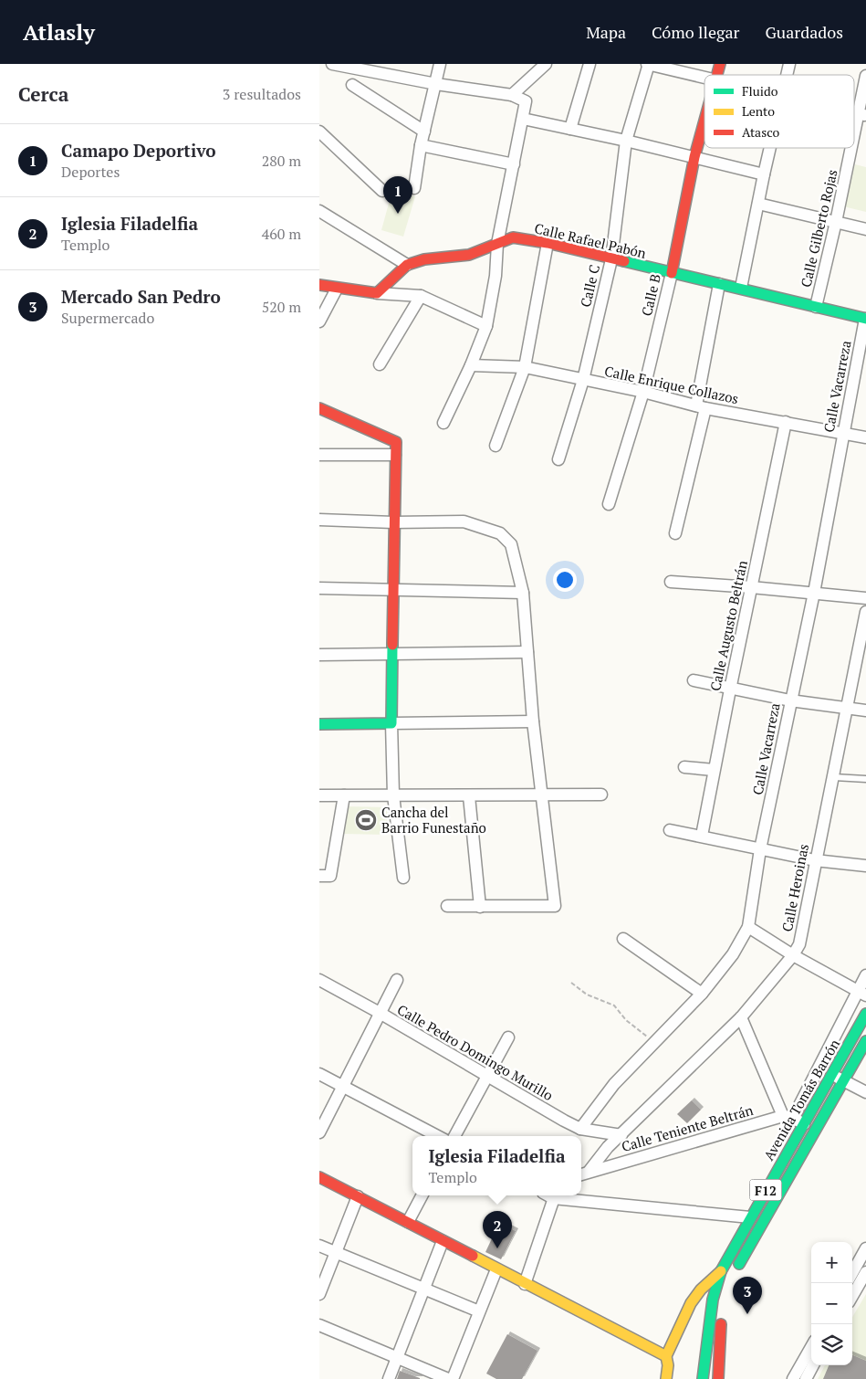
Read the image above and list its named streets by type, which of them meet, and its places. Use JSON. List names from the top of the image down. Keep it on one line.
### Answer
{"streets":{"street":["Calle Gilberto Rojas","Calle Rafael Pabón","Calle C","Calle B","Calle Enrique Collazos","Calle Vacarreza","Calle Augusto Beltrán","Calle Heroinas","Calle Pedro Domingo Murillo","Avenida Tomás Barrón","Calle Teniente Beltrán","F12"]},"crossings":[["Calle Gilberto Rojas","Calle Rafael Pabón"],["Calle Rafael Pabón","Calle C"],["Calle Rafael Pabón","Calle B"],["Calle Rafael Pabón","Calle Vacarreza"],["Calle C","Calle Enrique Collazos"],["Calle B","Calle Enrique Collazos"],["Calle Enrique Collazos","Calle Vacarreza"],["Calle Enrique Collazos","Calle Augusto Beltrán"],["Calle Vacarreza","Calle Pedro Domingo Murillo"],["Calle Heroinas","Calle Pedro Domingo Murillo"],["Calle Heroinas","Calle Teniente Beltrán"]],"places":{"sports":["Cancha del Barrio Funestaño"]},"legend":["Fluido","Lento","Atasco"],"page":{"header":"Atlasly","nav":["Mapa","Cómo llegar","Guardados"],"heading":["Cerca","3 resultados"],"list":[{"mark":"1","name":"Camapo Deportivo","note":"Deportes","value":"280 m"},{"mark":"2","name":"Iglesia Filadelfia","note":"Templo","value":"460 m"},{"mark":"3","name":"Mercado San Pedro","note":"Supermercado","value":"520 m"}],"pins":["1","2","3"],"popup":["Iglesia Filadelfia","Templo"],"map_buttons":["+","−"]}}
